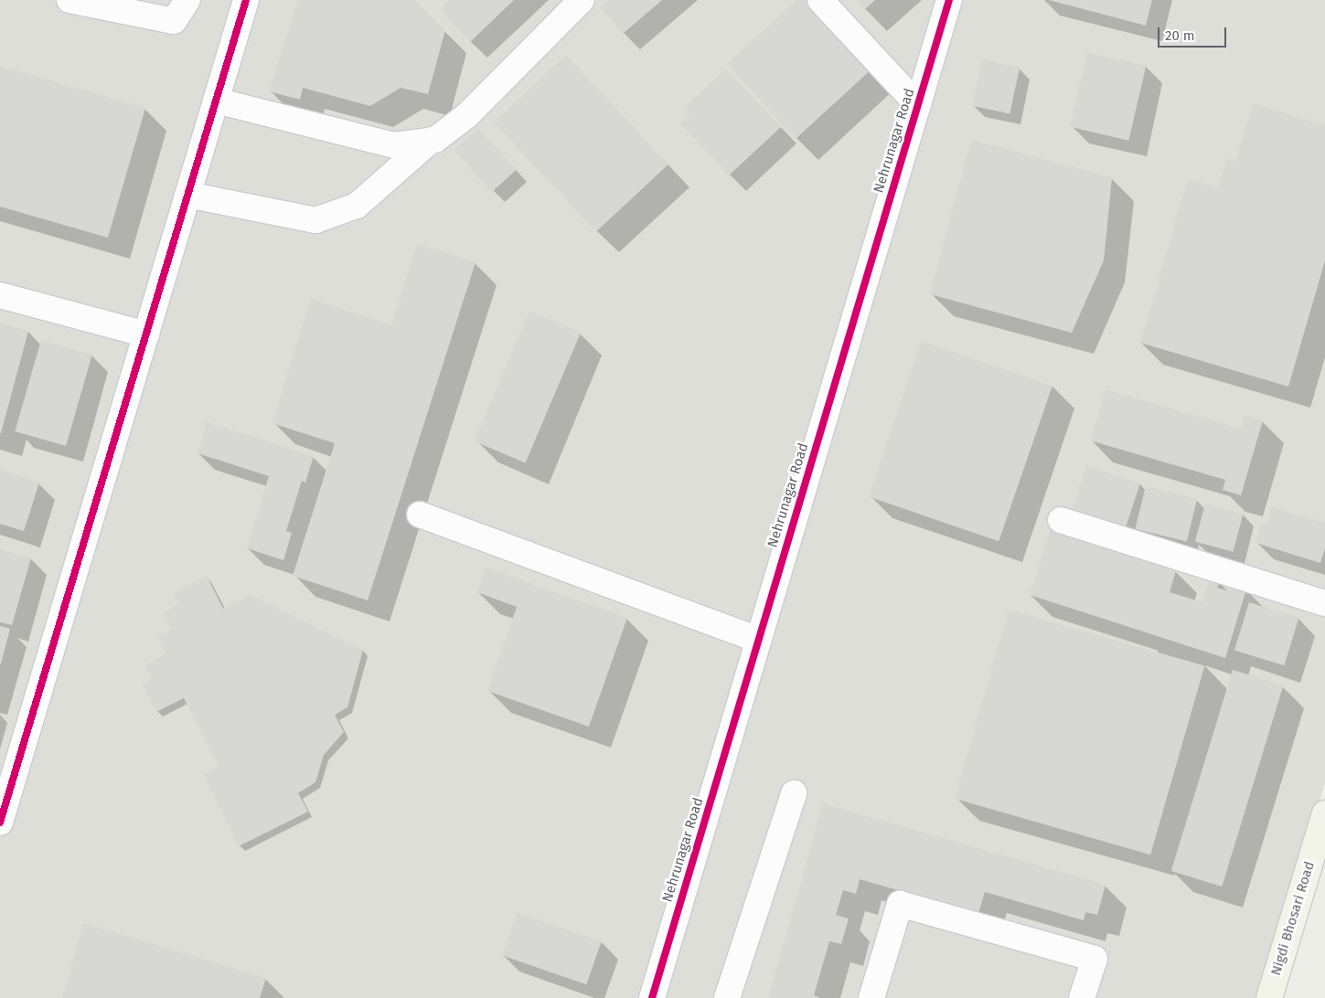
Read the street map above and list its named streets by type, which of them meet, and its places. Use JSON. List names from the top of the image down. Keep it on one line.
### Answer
{"streets":{"main road":["Nigdi Bhosari Road"],"street":["Nehrunagar Road"]},"scale_bar":"20 m"}
